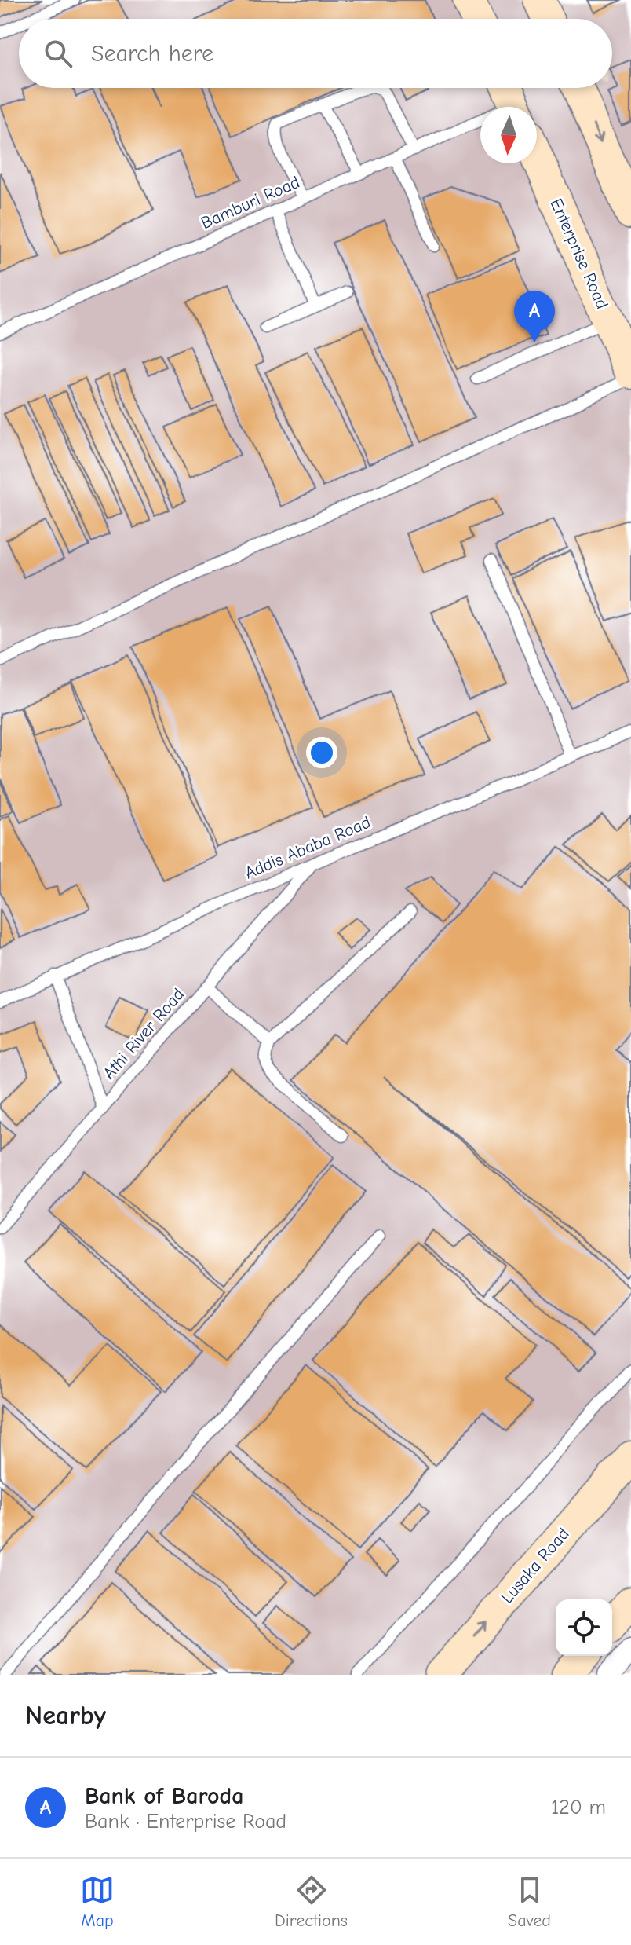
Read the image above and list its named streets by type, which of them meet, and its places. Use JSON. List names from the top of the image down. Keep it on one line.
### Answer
{"streets":{"main road":["Enterprise Road","Lusaka Road"],"lane":["Bamburi Road","Addis Ababa Road","Athi River Road"]},"crossings":[["Addis Ababa Road","Athi River Road"]],"one_way":["Lusaka Road"],"north":"bottom","page":{"search":"Search here","pins":"A","heading":"Nearby","list":[{"mark":"A","name":"Bank of Baroda","note":"Bank · Enterprise Road","value":"120 m"}],"nav":["Map","Directions","Saved"]}}
